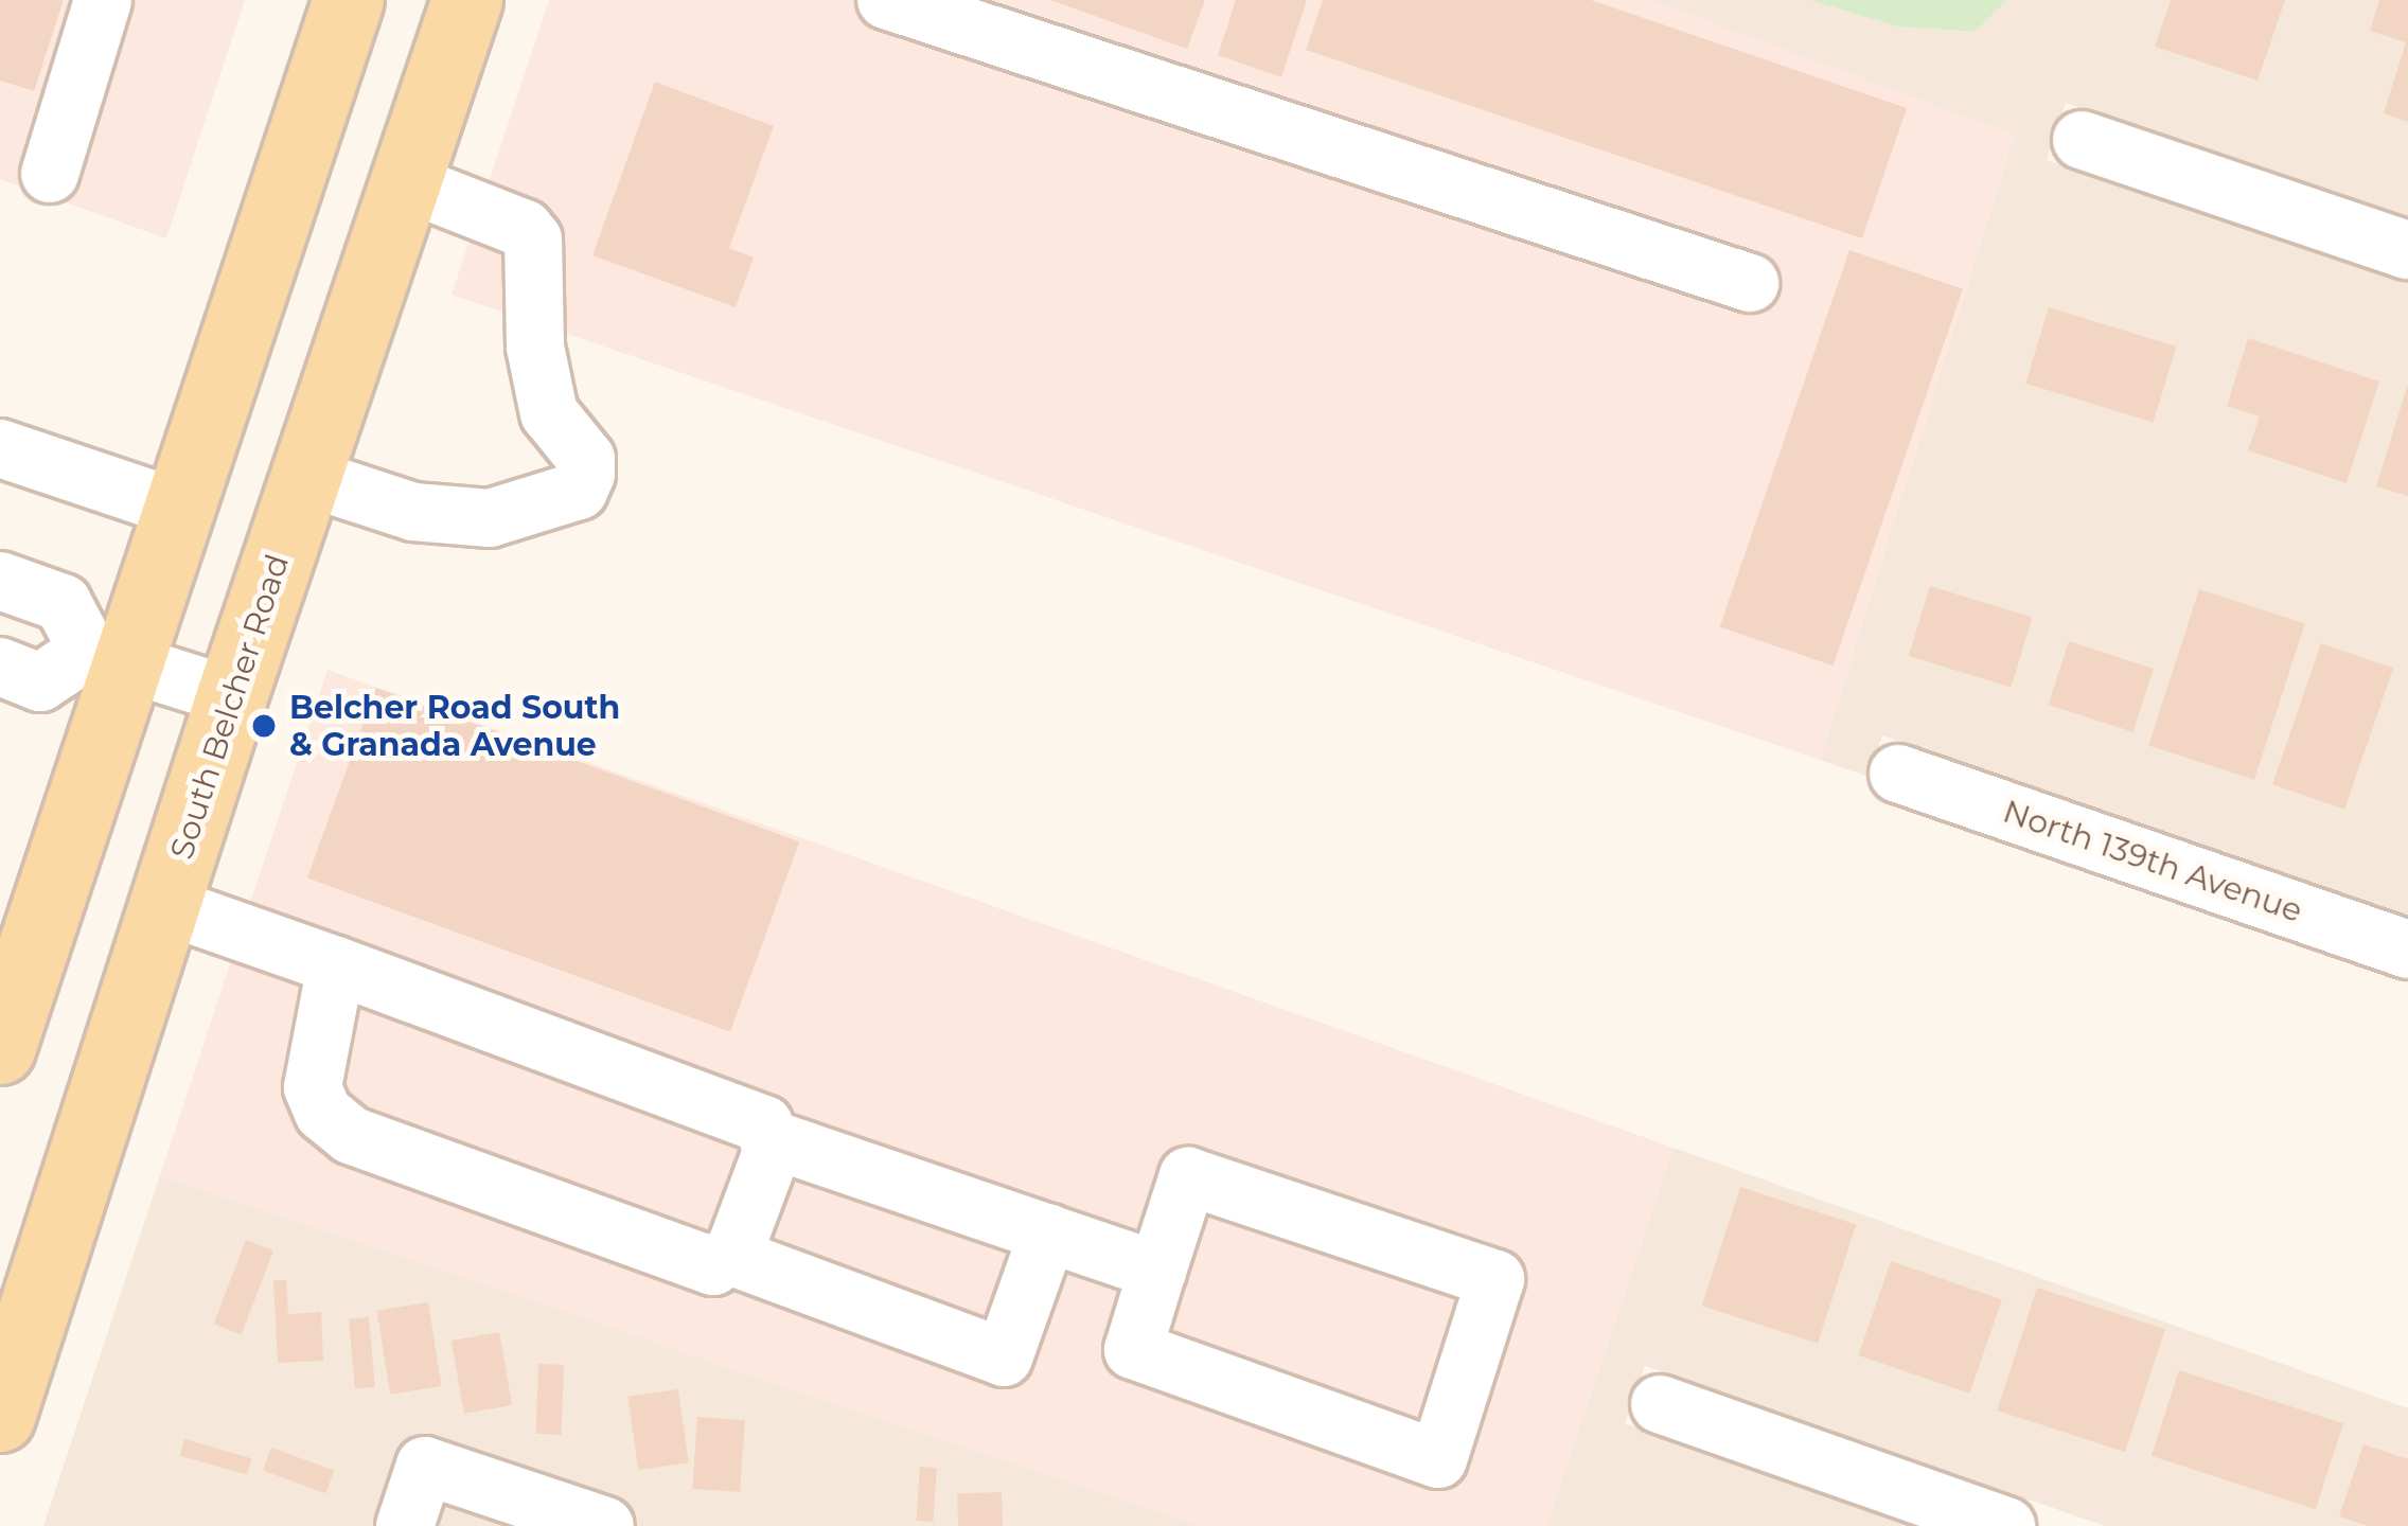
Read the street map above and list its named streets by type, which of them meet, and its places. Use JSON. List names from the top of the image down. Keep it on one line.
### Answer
{"streets":{"main road":["South Belcher Road"],"street":["North 139th Avenue"]},"places":["Belcher Road South & Granada Avenue"]}
